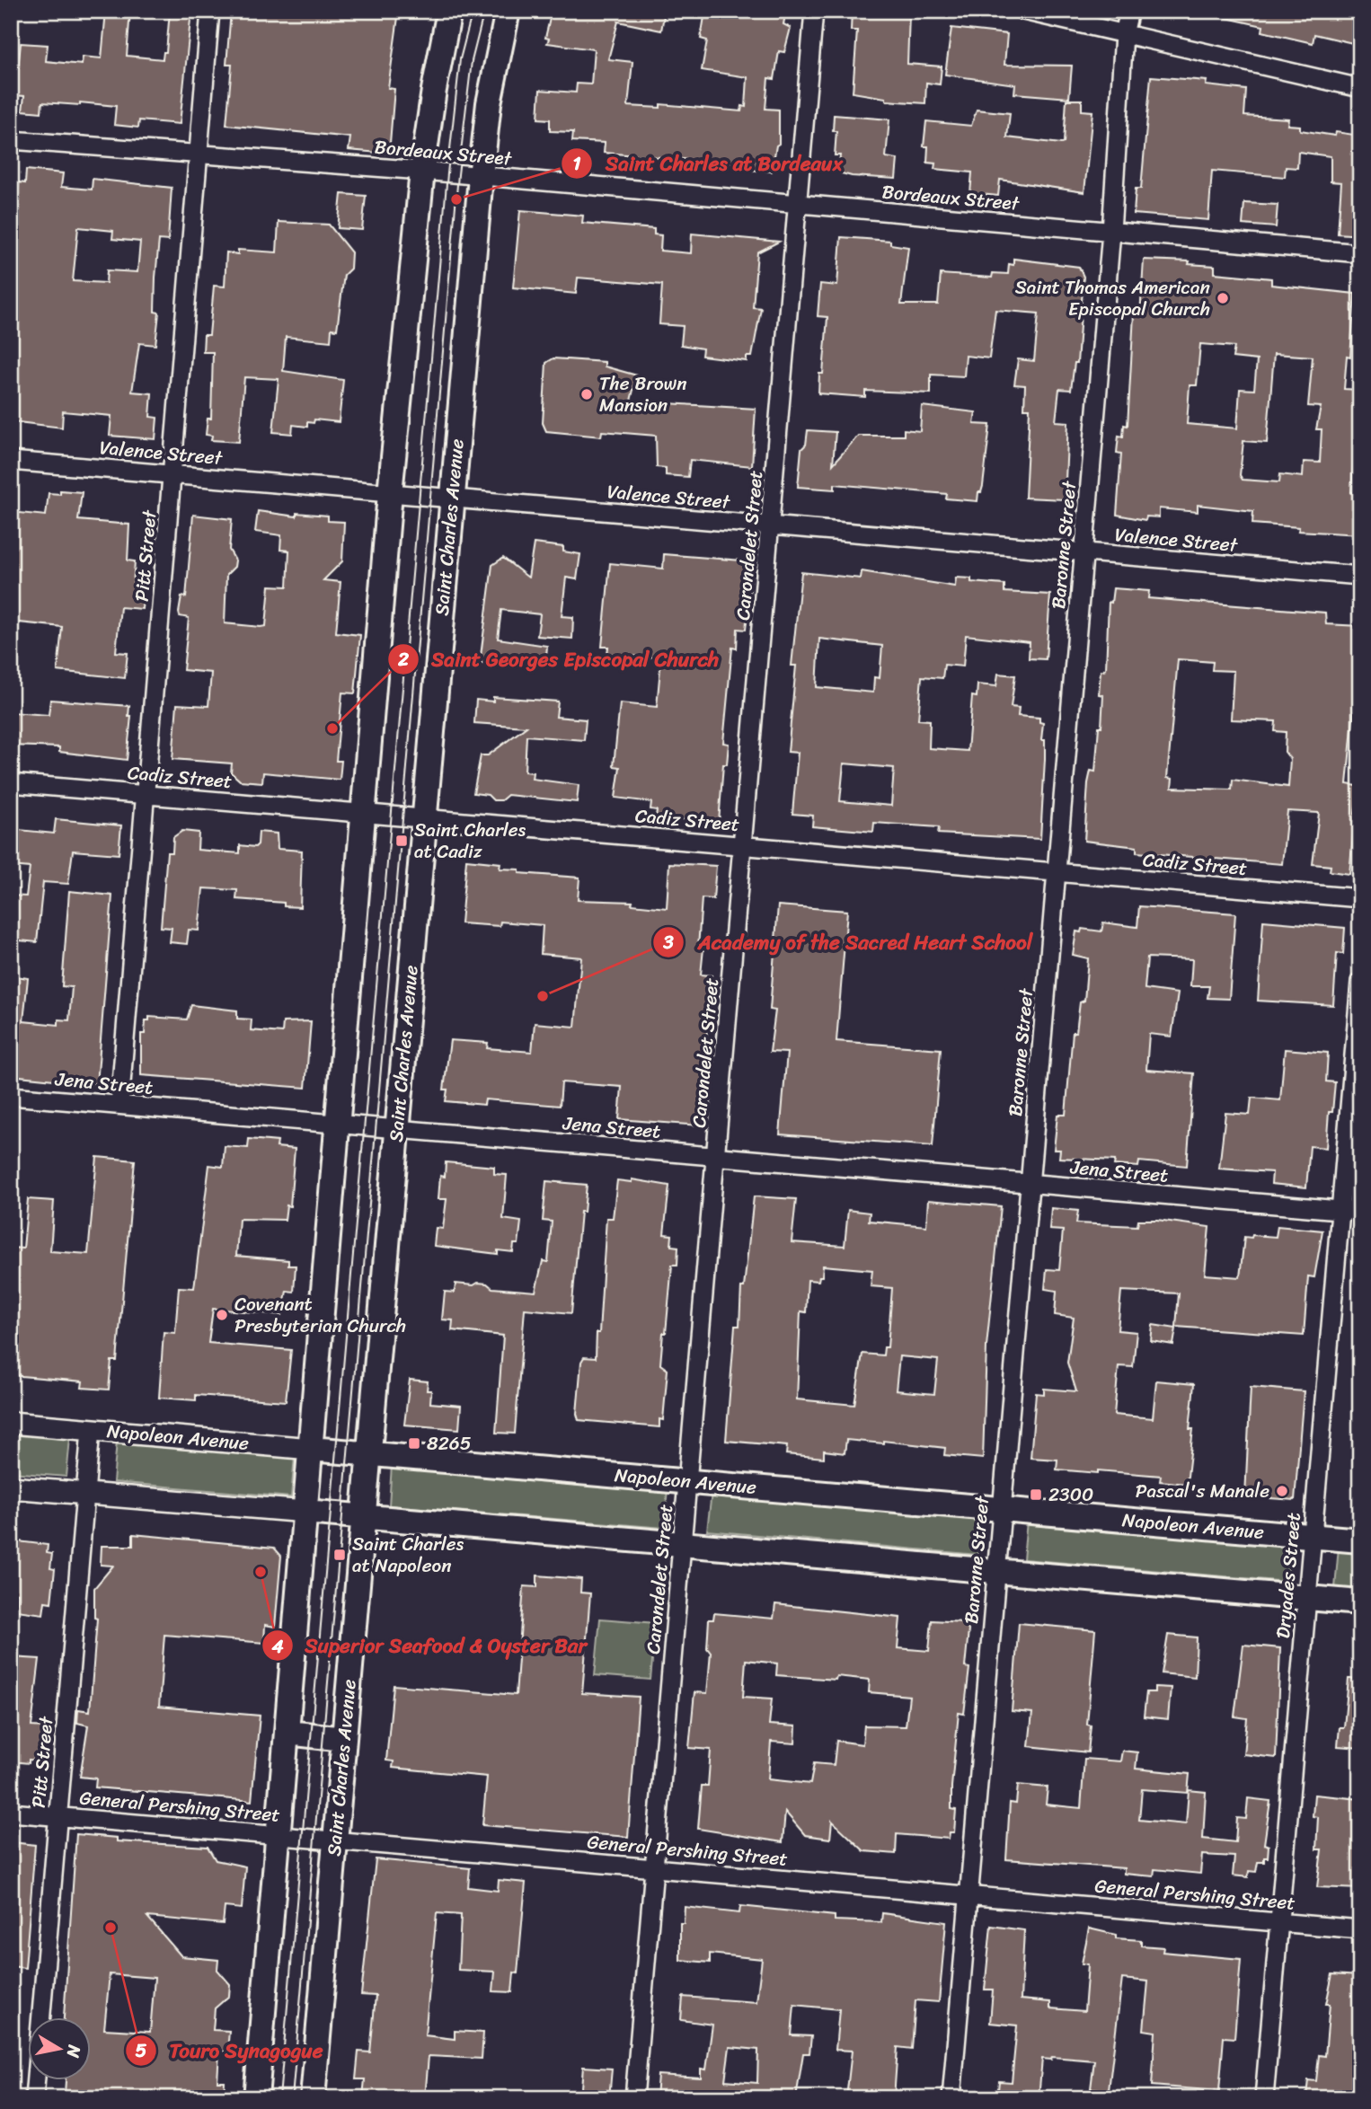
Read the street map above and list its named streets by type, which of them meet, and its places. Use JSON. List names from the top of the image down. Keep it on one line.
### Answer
{"streets":{"main road":["Saint Charles Avenue","Napoleon Avenue"],"street":["Bordeaux Street","Valence Street","Carondelet Street","Baronne Street","Pitt Street","Cadiz Street","Jena Street","Dryades Street","General Pershing Street"]},"crossings":[["Bordeaux Street","Saint Charles Avenue"],["Bordeaux Street","Carondelet Street"],["Bordeaux Street","Baronne Street"],["Bordeaux Street","Pitt Street"],["Valence Street","Saint Charles Avenue"],["Valence Street","Carondelet Street"],["Valence Street","Baronne Street"],["Valence Street","Pitt Street"],["Saint Charles Avenue","Cadiz Street"],["Saint Charles Avenue","Jena Street"],["Saint Charles Avenue","Napoleon Avenue"],["Saint Charles Avenue","General Pershing Street"],["Carondelet Street","Cadiz Street"],["Carondelet Street","Jena Street"],["Carondelet Street","Napoleon Avenue"],["Carondelet Street","General Pershing Street"],["Baronne Street","Cadiz Street"],["Baronne Street","Jena Street"],["Baronne Street","Napoleon Avenue"],["Baronne Street","General Pershing Street"],["Pitt Street","Cadiz Street"],["Pitt Street","Jena Street"],["Pitt Street","Napoleon Avenue"],["Pitt Street","General Pershing Street"],["Jena Street","Dryades Street"],["Napoleon Avenue","Dryades Street"],["Dryades Street","General Pershing Street"]],"places":{"other":["Saint Charles at Bordeaux","Saint Thomas American Episcopal Church","The Brown Mansion","Saint Georges Episcopal Church","Academy of the Sacred Heart School","Covenant Presbyterian Church","Pascal's Manale","Superior Seafood & Oyster Bar","Touro Synagogue"],"transit":["Saint Charles at Cadiz","8265","2300","Saint Charles at Napoleon"]},"north":"right"}
